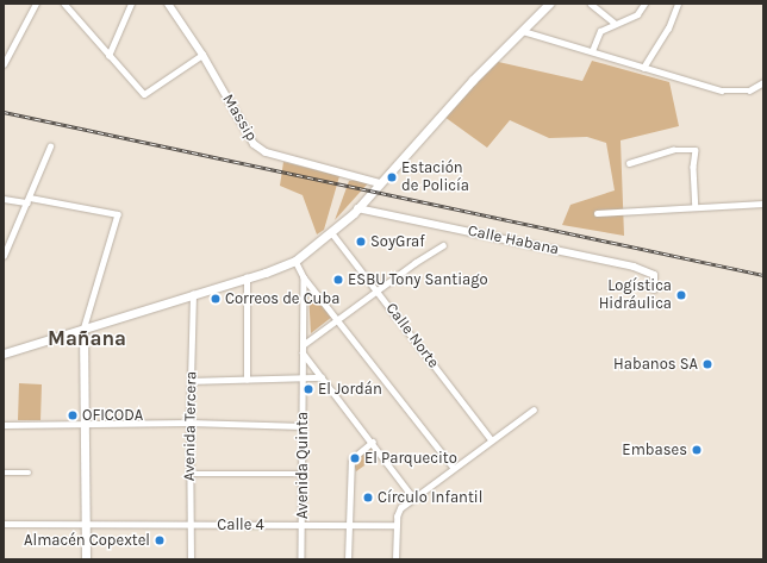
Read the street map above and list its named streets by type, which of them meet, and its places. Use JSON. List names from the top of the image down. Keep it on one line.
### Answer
{"streets":{"street":["Massip","Calle Habana","Calle Norte","Avenida Tercera","Avenida Quinta","Calle 4"]},"crossings":[["Avenida Tercera","Calle 4"],["Avenida Quinta","Calle 4"]],"districts":["Mañana"],"places":["Estación de Policía","SoyGraf","ESBU Tony Santiago","Logística Hidráulica","Correos de Cuba","Habanos SA","El Jordán","OFICODA","Embases","El Parquecito","Círculo Infantil","Almacén Copextel"]}
